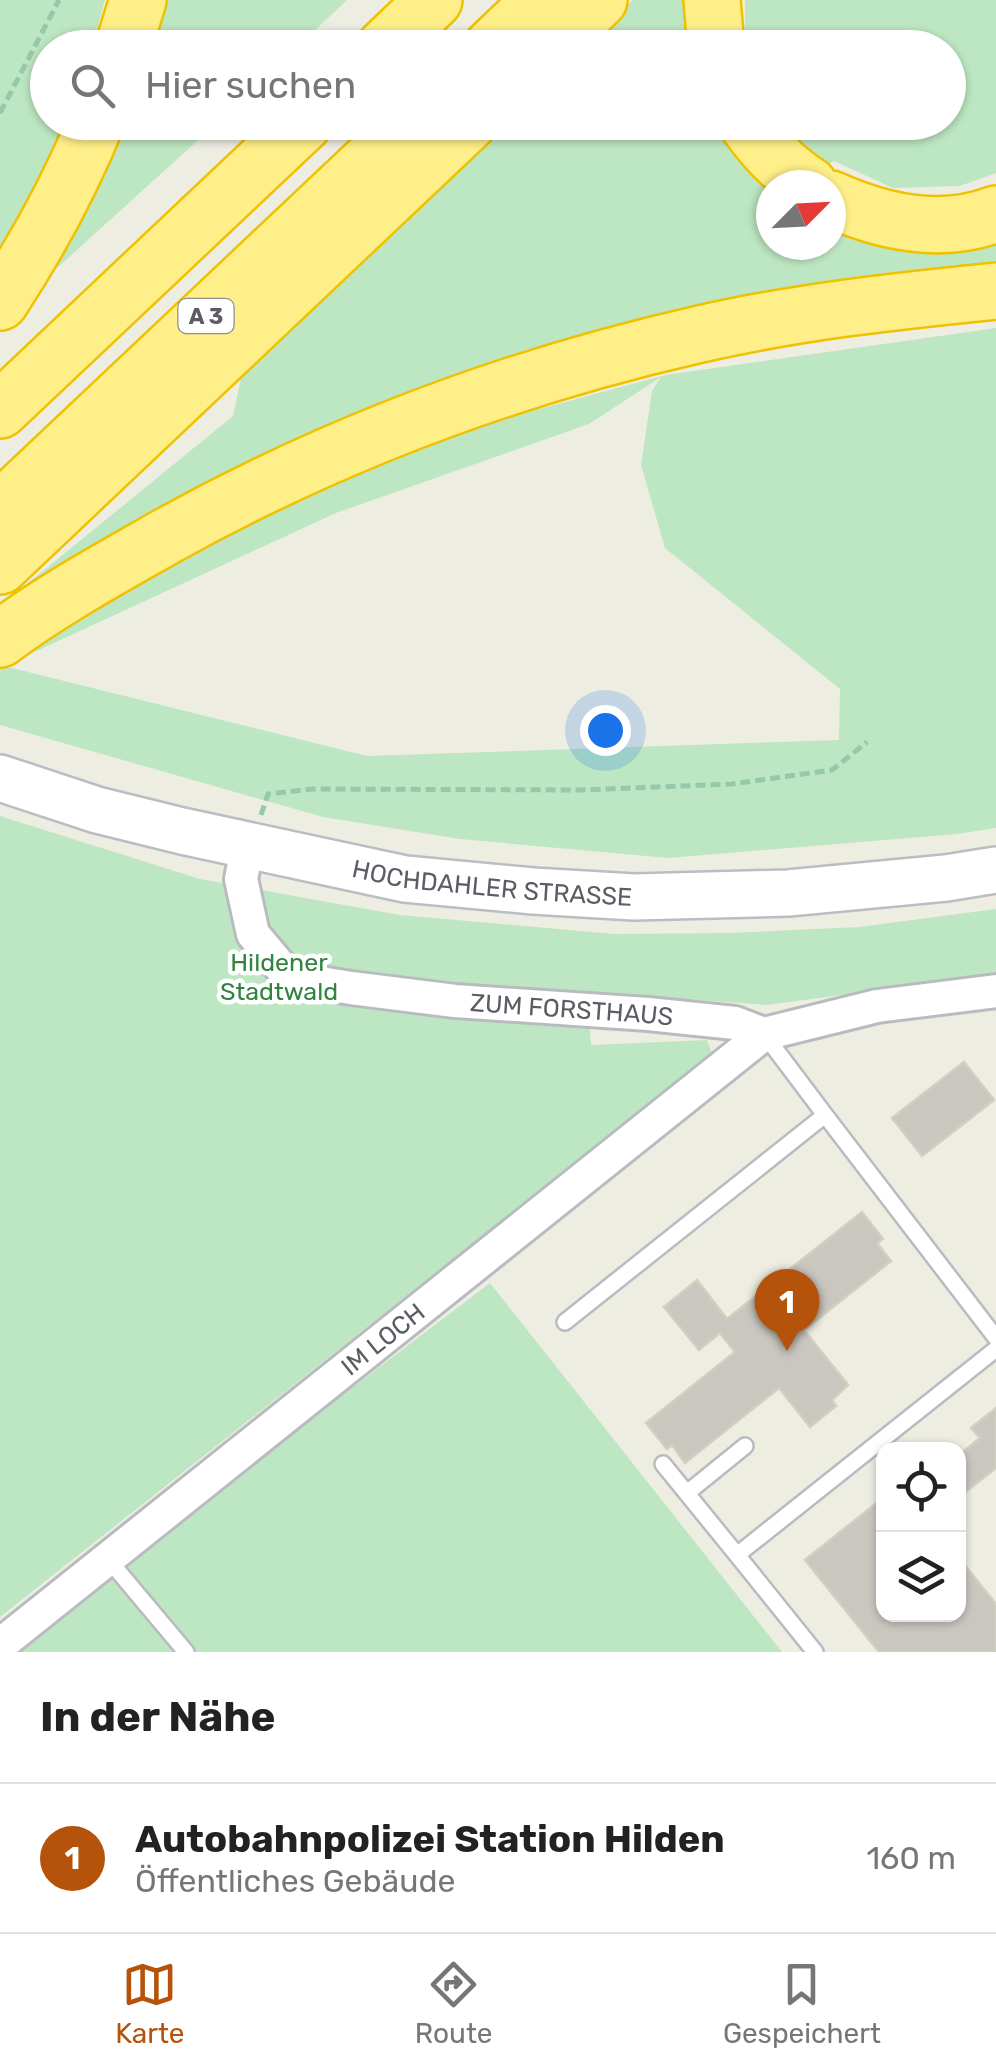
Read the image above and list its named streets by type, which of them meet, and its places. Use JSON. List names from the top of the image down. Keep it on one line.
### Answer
{"streets":{"highway":["A 3"],"main road":["HOCHDAHLER STRASSE"],"street":["ZUM FORSTHAUS","IM LOCH"]},"crossings":[["HOCHDAHLER STRASSE","ZUM FORSTHAUS"],["ZUM FORSTHAUS","IM LOCH"]],"parks":["Hildener Stadtwald"],"north":"top right","page":{"search":"Hier suchen","pins":"1","heading":"In der Nähe","list":[{"mark":"1","name":"Autobahnpolizei Station Hilden","note":"Öffentliches Gebäude","value":"160 m"}],"nav":["Karte","Route","Gespeichert"]}}
